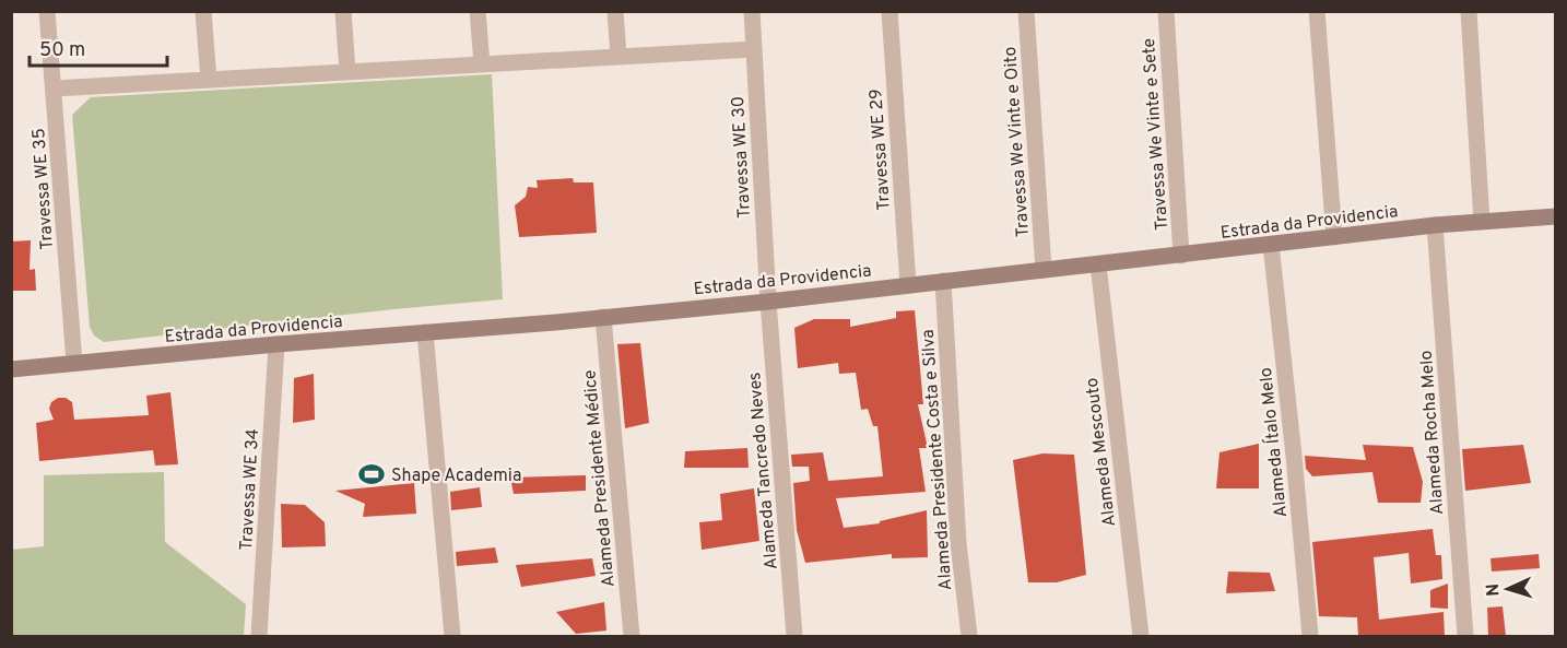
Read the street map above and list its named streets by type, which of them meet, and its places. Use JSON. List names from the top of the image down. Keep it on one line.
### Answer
{"streets":{"main road":["Estrada da Providencia"],"street":["Travessa We Vinte e Sete","Travessa We Vinte e Oito","Travessa WE 29","Travessa WE 30","Travessa WE 35","Alameda Rocha Melo","Alameda Ítalo Melo","Alameda Mescouto","Alameda Presidente Costa e Silva","Alameda Tancredo Neves","Alameda Presidente Médice","Travessa WE 34"]},"crossings":[["Travessa We Vinte e Sete","Estrada da Providencia"],["Travessa We Vinte e Oito","Estrada da Providencia"],["Travessa WE 29","Estrada da Providencia"],["Travessa WE 30","Estrada da Providencia"],["Travessa WE 30","Alameda Tancredo Neves"],["Travessa WE 35","Estrada da Providencia"],["Estrada da Providencia","Alameda Rocha Melo"],["Estrada da Providencia","Alameda Ítalo Melo"],["Estrada da Providencia","Alameda Mescouto"],["Estrada da Providencia","Alameda Presidente Costa e Silva"],["Estrada da Providencia","Alameda Tancredo Neves"],["Estrada da Providencia","Alameda Presidente Médice"],["Estrada da Providencia","Travessa WE 34"]],"places":{"sports":["Shape Academia"]},"scale_bar":"50 m","north":"left"}
